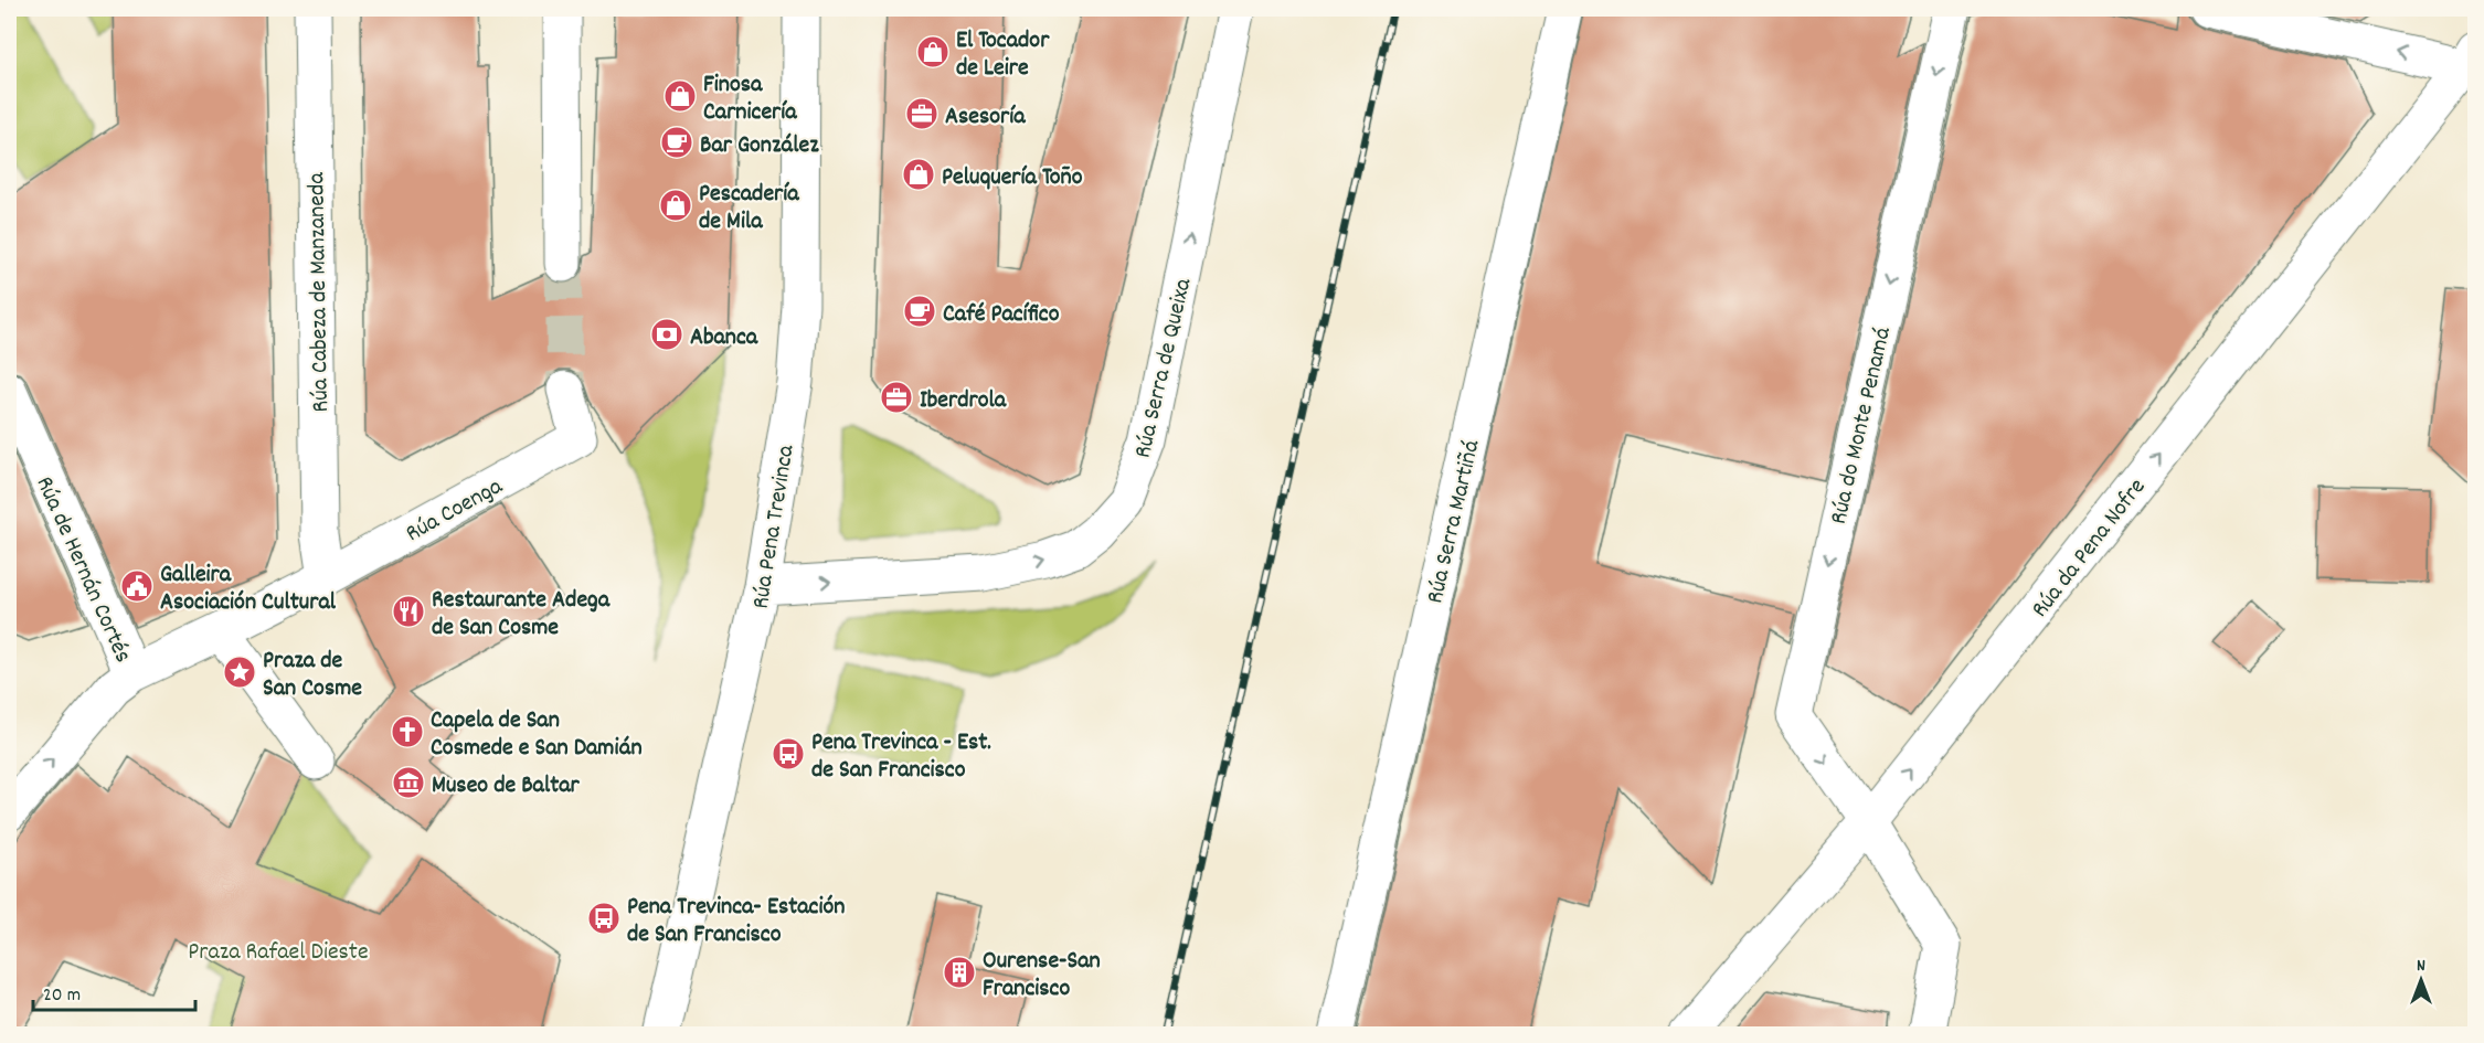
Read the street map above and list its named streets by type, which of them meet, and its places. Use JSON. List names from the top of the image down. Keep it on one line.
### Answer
{"streets":{"street":["Rúa Cabeza de Manzaneda","Rúa Serra de Queixa","Rúa do Monte Penamá","Rúa Coenga","Rúa Serra Martiñá","Rúa Pena Trevinca","Rúa da Pena Nofre","Rúa de Hernán Cortés"]},"crossings":[["Rúa Cabeza de Manzaneda","Rúa Coenga"],["Rúa Serra de Queixa","Rúa Pena Trevinca"],["Rúa do Monte Penamá","Rúa da Pena Nofre"]],"one_way":["Rúa Serra de Queixa","Rúa do Monte Penamá","Rúa da Pena Nofre"],"parks":["Praza Rafael Dieste"],"places":{"shop":["El Tocador de Leire","Finosa Carnicería","Peluquería Toño","Pescadería de Mila"],"office":["Asesoría","Iberdrola"],"cafe":["Bar González","Café Pacífico"],"bank":["Abanca"],"public building":["Galleira Asociación Cultural"],"restaurant":["Restaurante Adega de San Cosme"],"place":["Praza de San Cosme"],"church":["Capela de San Cosmede e San Damián"],"bus stop":["Pena Trevinca - Est. de San Francisco","Pena Trevinca- Estación de San Francisco"],"museum":["Museo de Baltar"],"building":["Ourense-San Francisco"]},"scale_bar":"20 m","north":"top"}
